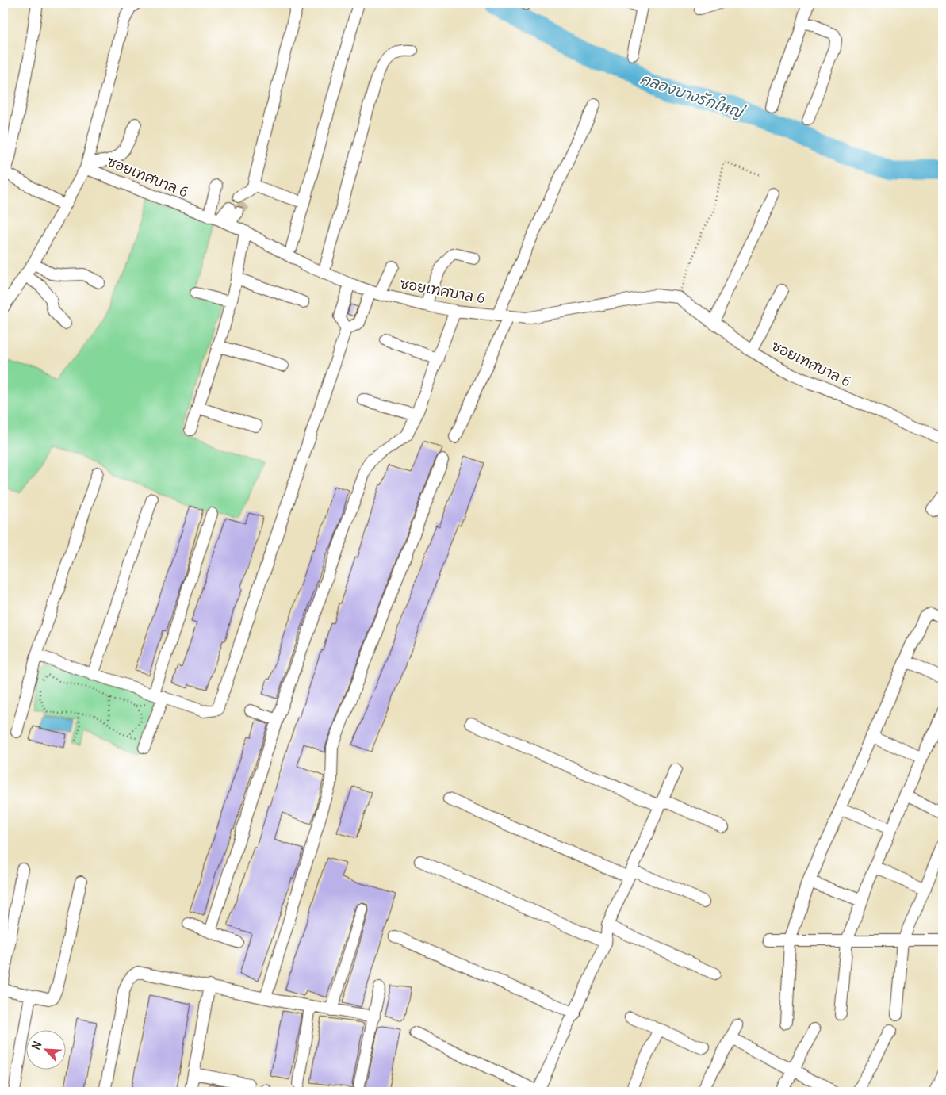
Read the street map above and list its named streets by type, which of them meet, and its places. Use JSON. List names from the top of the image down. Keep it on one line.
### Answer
{"streets":{"street":["ซอยเทศบาล 6"]},"water":["คลองบางรักใหญ่"],"north":"top left"}
